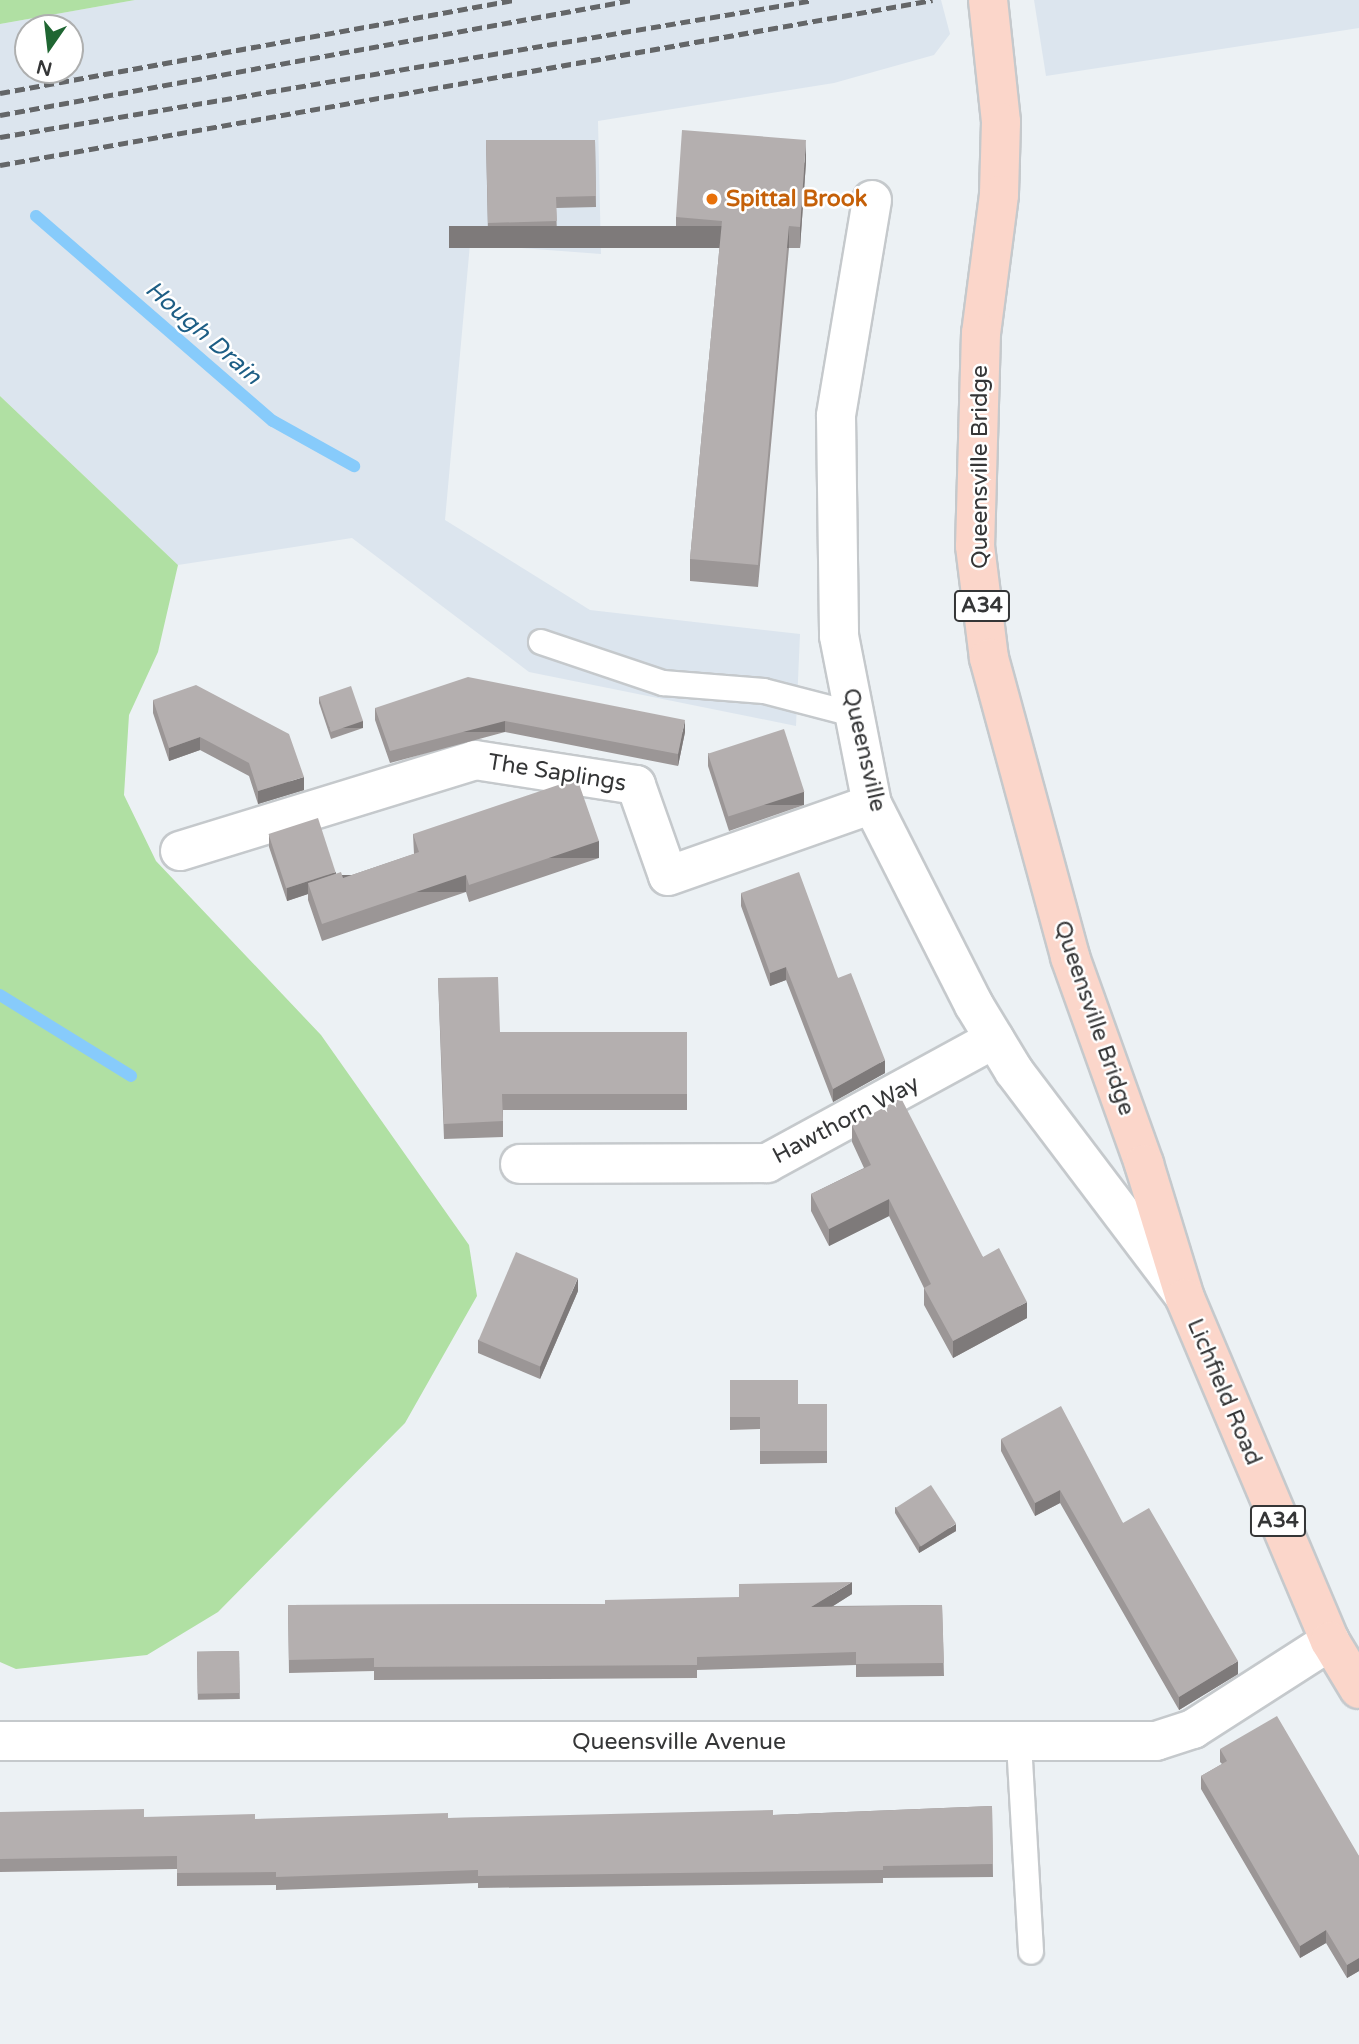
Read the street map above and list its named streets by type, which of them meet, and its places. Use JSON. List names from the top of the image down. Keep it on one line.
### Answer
{"streets":{"highway":["Queensville Bridge","A34","Lichfield Road"],"street":["Queensville","The Saplings","Hawthorn Way","Queensville Avenue"]},"crossings":[["Queensville Bridge","Lichfield Road"],["Queensville","The Saplings"],["Queensville","Hawthorn Way"],["Queensville","Lichfield Road"],["Lichfield Road","Queensville Avenue"]],"water":["Hough Drain"],"places":["Spittal Brook"],"north":"bottom"}
